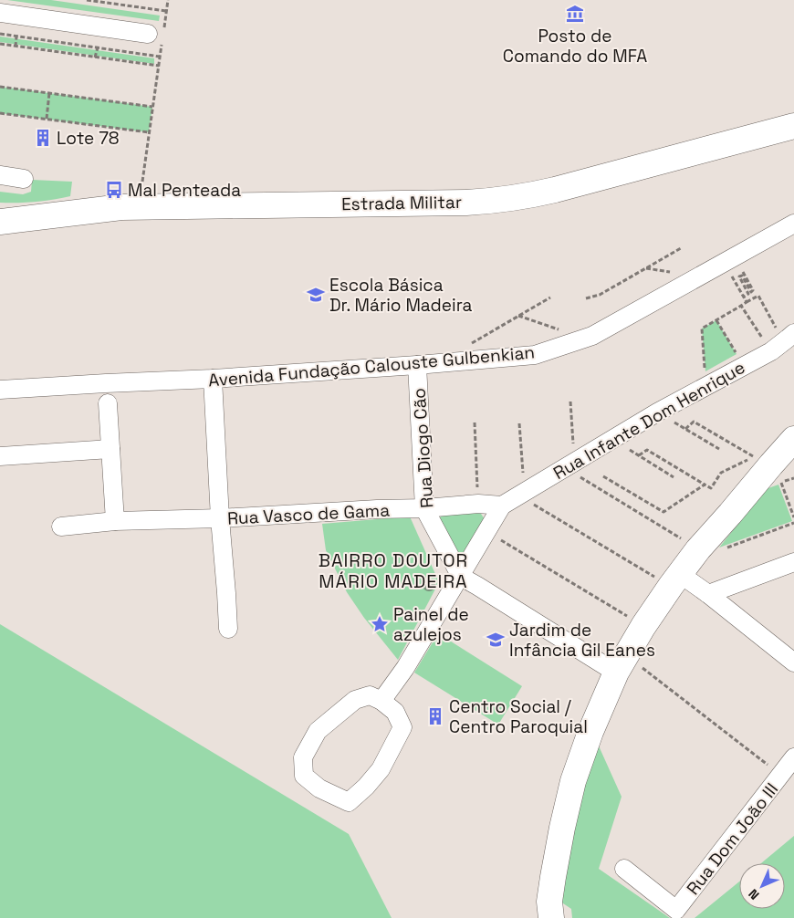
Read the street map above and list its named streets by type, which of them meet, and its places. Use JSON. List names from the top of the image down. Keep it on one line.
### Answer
{"streets":{"street":["Estrada Militar","Avenida Fundação Calouste Gulbenkian","Rua Infante Dom Henrique","Rua Diogo Cão","Rua Vasco de Gama","Rua Dom João III"]},"crossings":[["Avenida Fundação Calouste Gulbenkian","Rua Diogo Cão"],["Rua Infante Dom Henrique","Rua Vasco de Gama"],["Rua Diogo Cão","Rua Vasco de Gama"]],"districts":["BAIRRO DOUTOR MÁRIO MADEIRA"],"places":{"museum":["Posto de Comando do MFA"],"building":["Lote 78","Centro Social / Centro Paroquial"],"bus stop":["Mal Penteada"],"school or university":["Escola Básica Dr. Mário Madeira","Jardim de Infância Gil Eanes"],"place":["Painel de azulejos"]},"north":"bottom left"}
